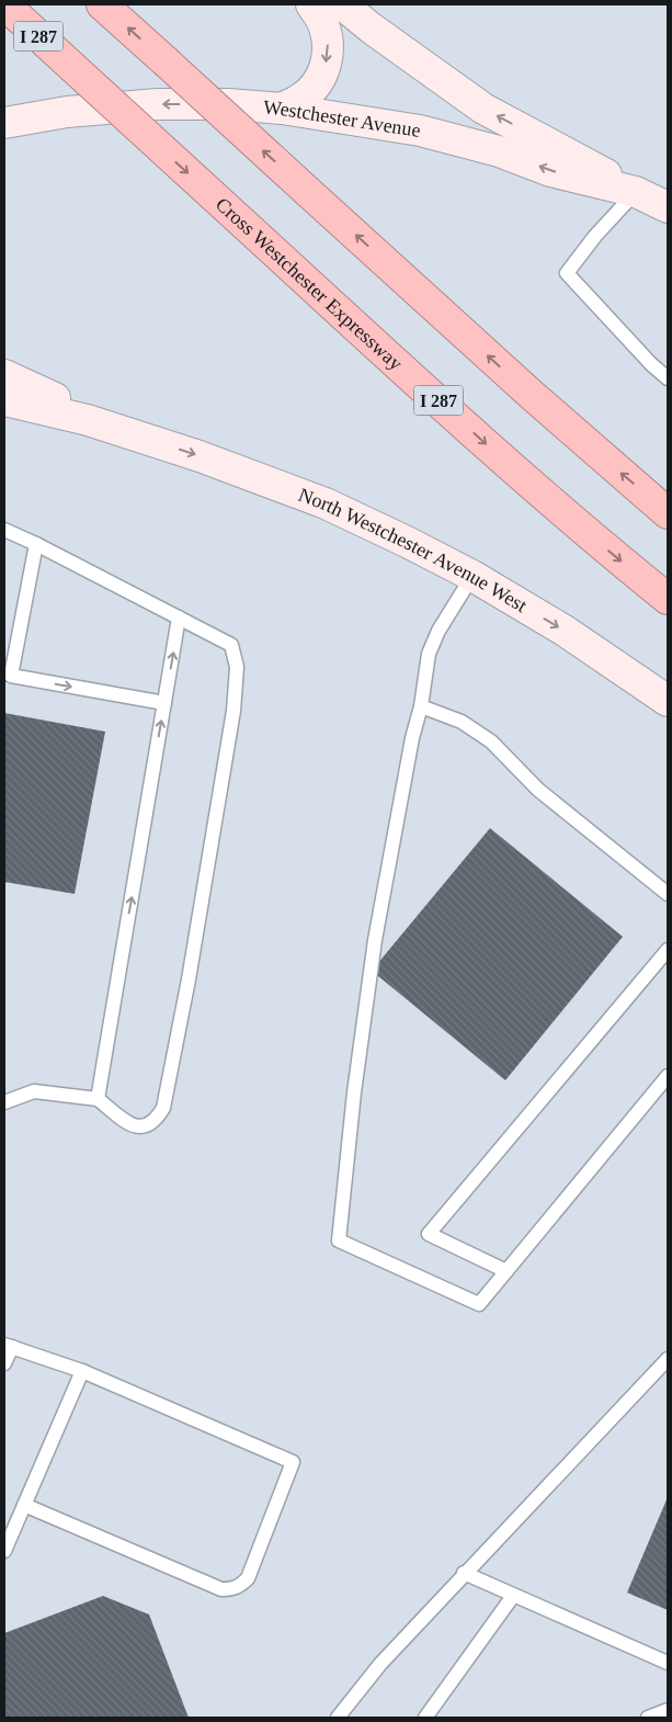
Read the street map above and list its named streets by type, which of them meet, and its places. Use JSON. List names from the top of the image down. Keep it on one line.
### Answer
{"streets":{"highway":["I 287","Cross Westchester Expressway"],"main road":["Westchester Avenue","North Westchester Avenue West"]},"one_way":["Westchester Avenue","North Westchester Avenue West"]}
